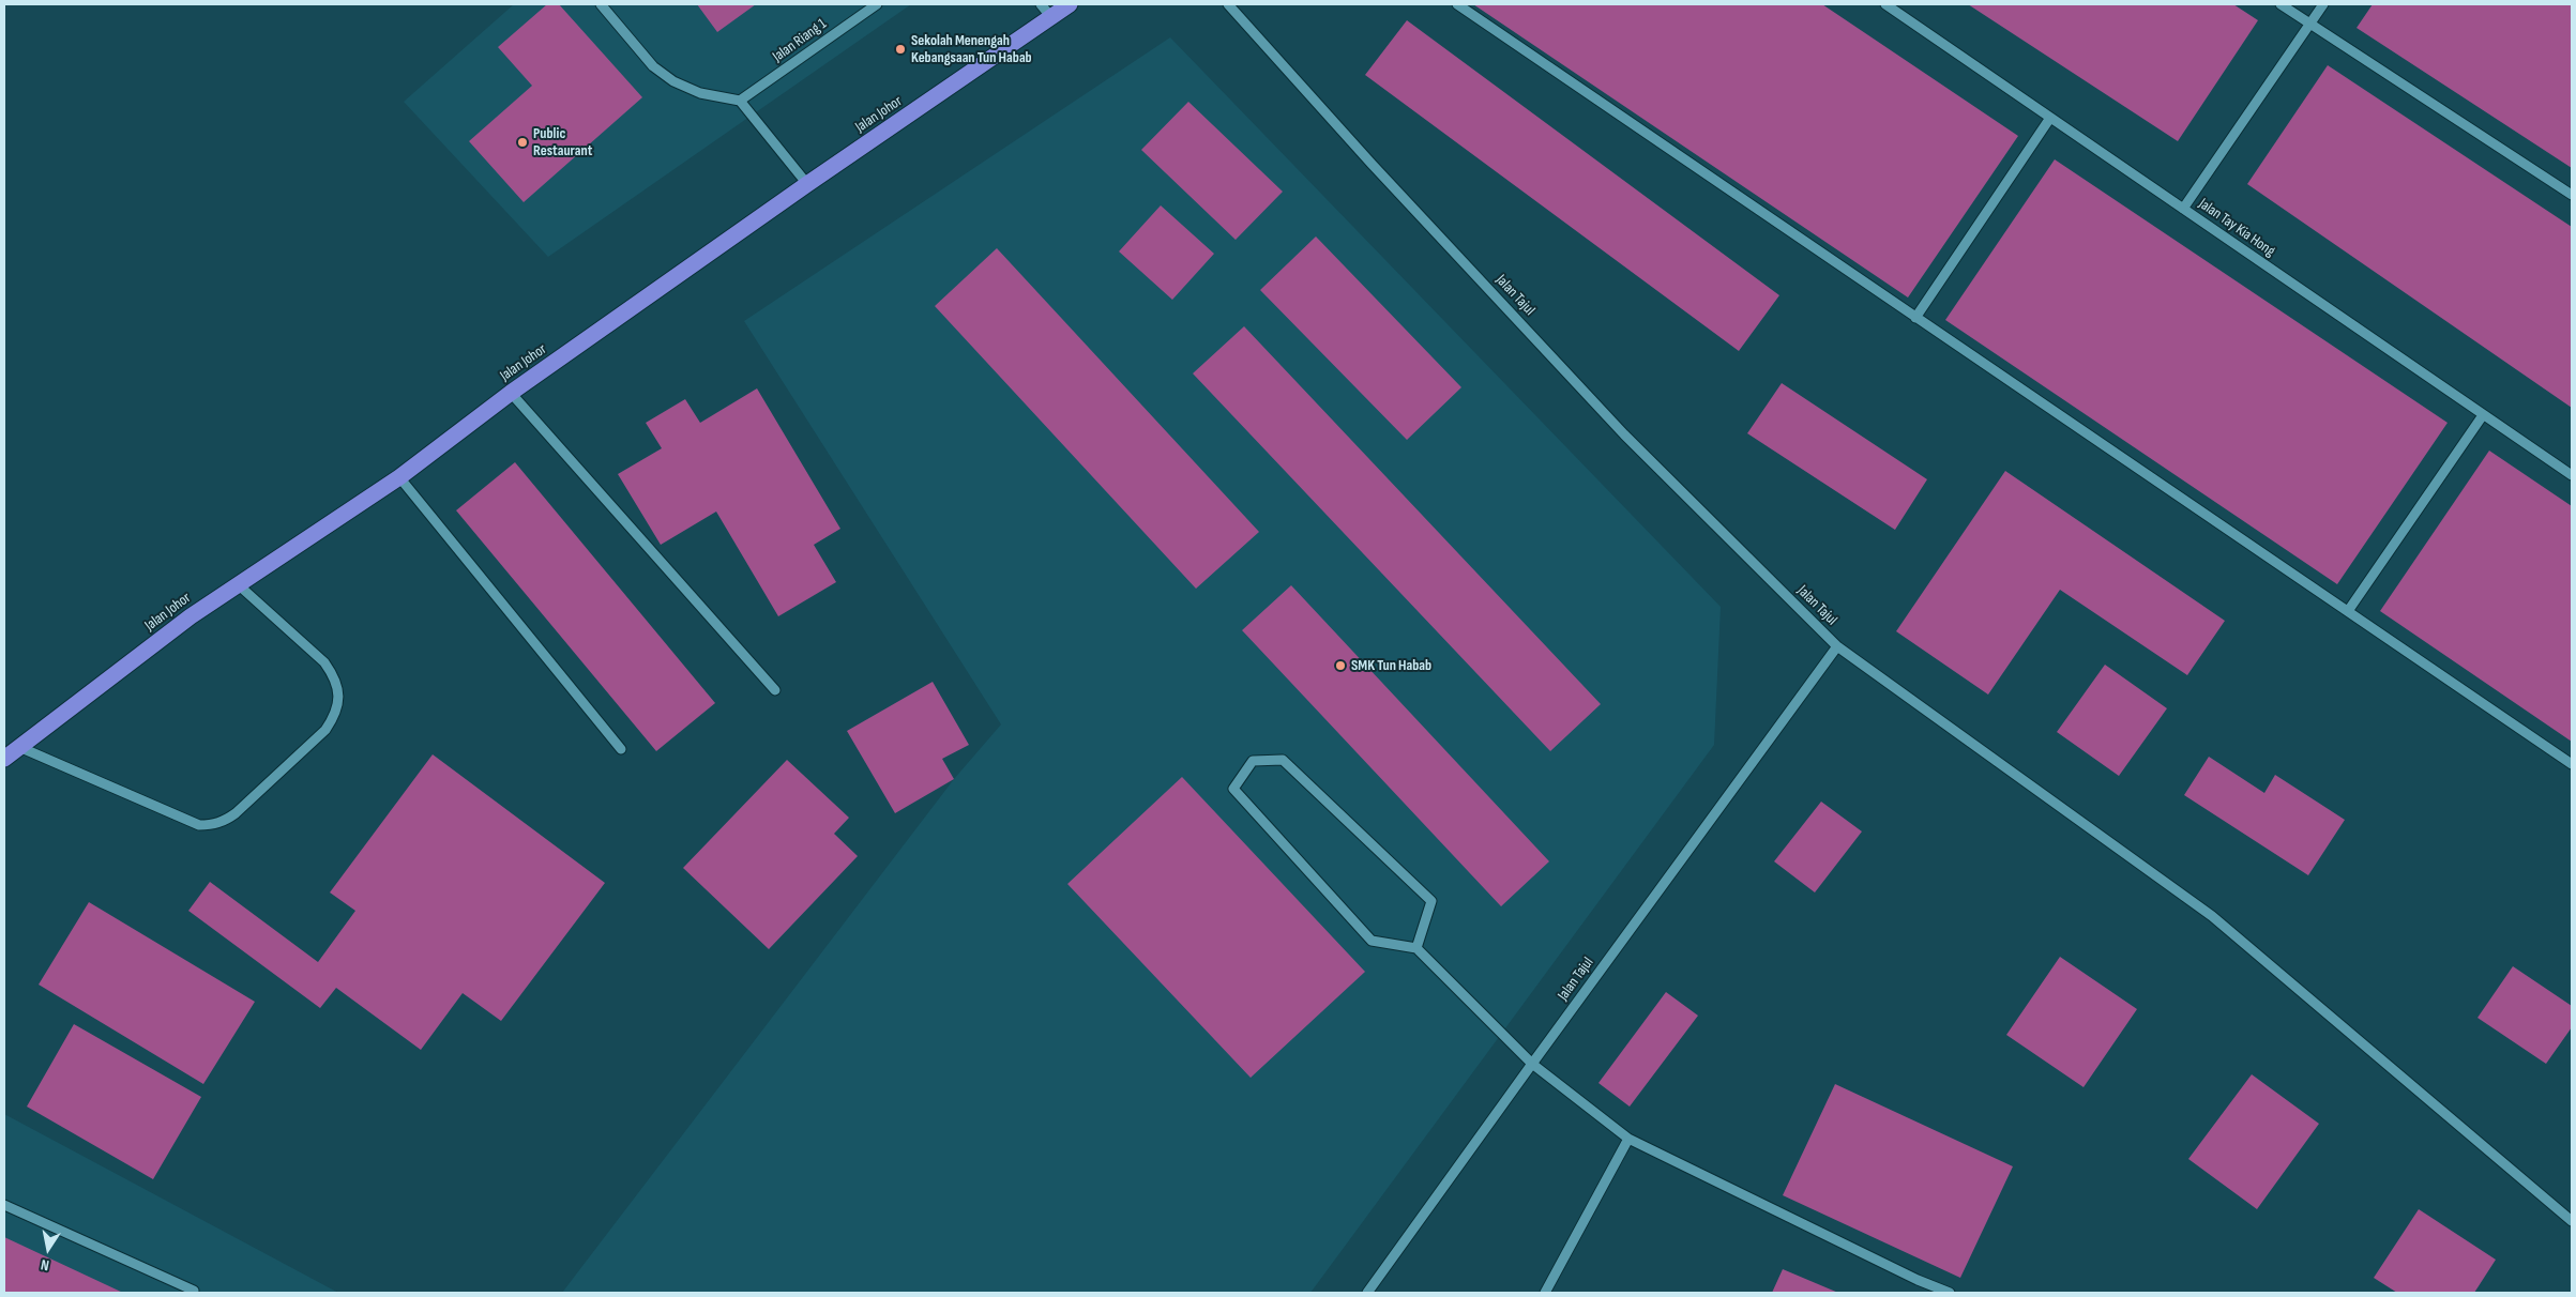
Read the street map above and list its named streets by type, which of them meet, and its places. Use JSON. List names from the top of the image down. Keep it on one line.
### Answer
{"streets":{"highway":["Jalan Johor"],"street":["Jalan Riang 1","Jalan Tay Kia Hong","Jalan Tajul"]},"places":["Sekolah Menengah Kebangsaan Tun Habab","Public Restaurant","SMK Tun Habab"],"north":"bottom"}
